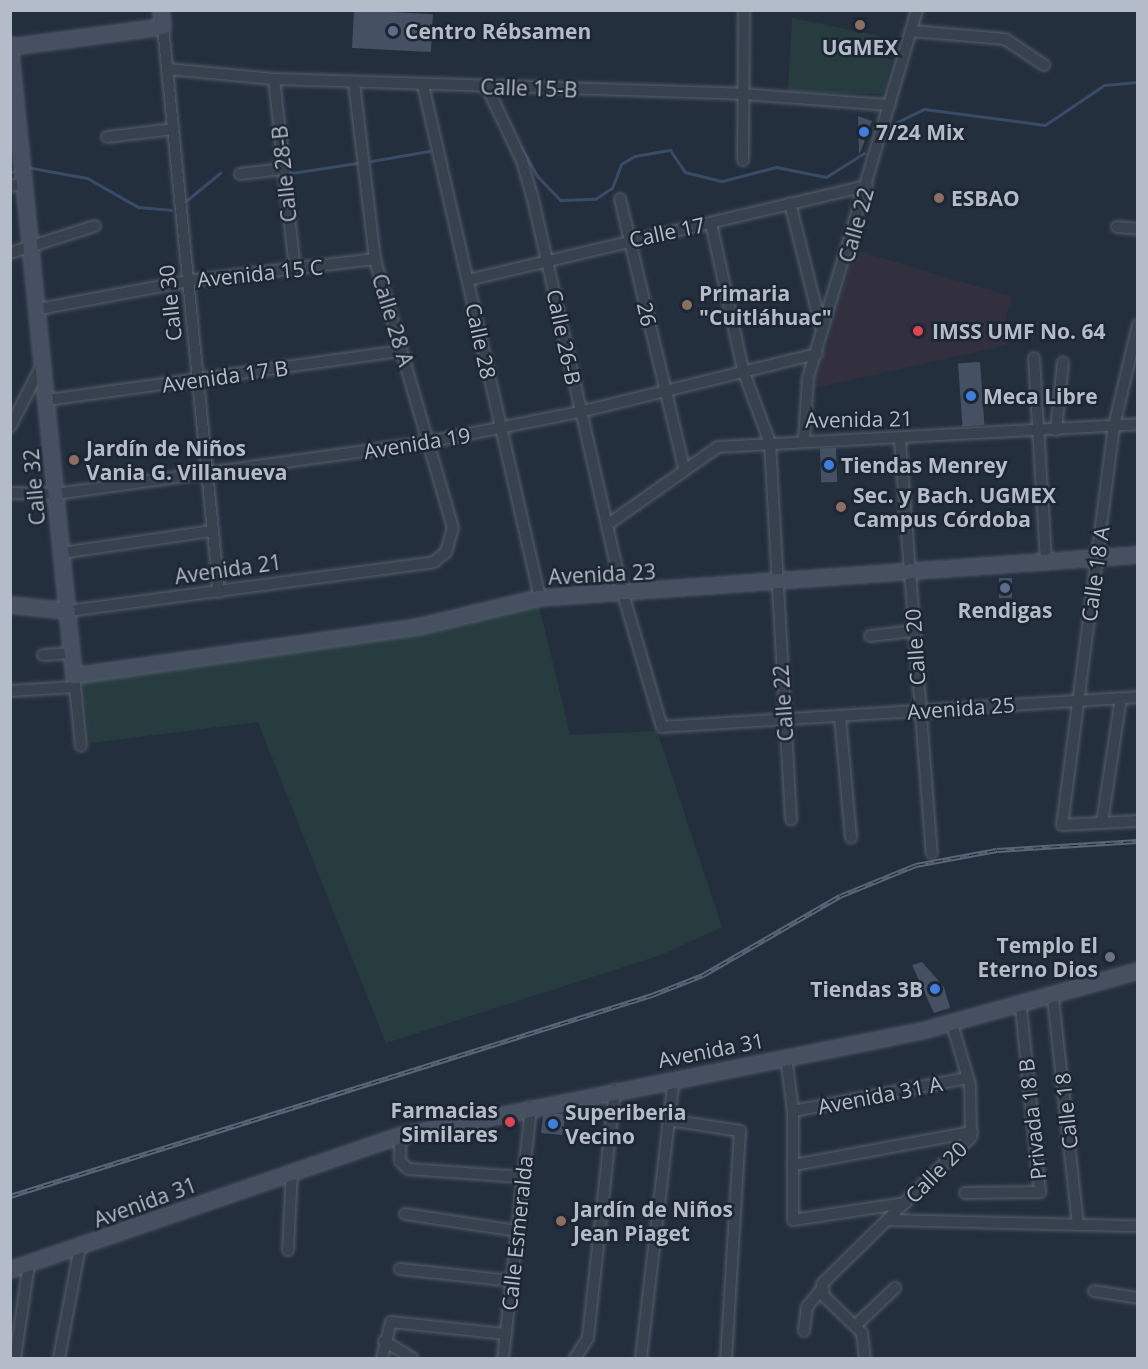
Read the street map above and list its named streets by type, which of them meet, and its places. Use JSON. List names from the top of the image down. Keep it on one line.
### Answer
{"streets":{"street":["Calle 15-B","Calle 28-B","Calle 22","Calle 17","Avenida 15 C","Calle 30","26","Calle 28 A","Calle 26-B","Calle 28","Avenida 17 B","Avenida 21","Avenida 19","Calle 32","Avenida 23","Calle 18 A","Calle 20","Avenida 25","Avenida 31","Avenida 31 A","Calle 18","Privada 18 B","Calle Esmeralda"]},"crossings":[["Calle 15-B","Calle 28-B"],["Calle 15-B","Calle 22"],["Calle 15-B","Calle 30"],["Calle 15-B","Calle 28 A"],["Calle 15-B","Calle 26-B"],["Calle 15-B","Calle 28"],["Calle 28-B","Avenida 15 C"],["Calle 22","Calle 17"],["Calle 22","Avenida 21"],["Calle 22","Avenida 19"],["Calle 22","Avenida 23"],["Calle 22","Avenida 25"],["Calle 17","26"],["Calle 17","Calle 26-B"],["Calle 17","Calle 28"],["Avenida 15 C","Calle 30"],["Avenida 15 C","Calle 28 A"],["Avenida 15 C","Calle 32"],["Calle 30","Avenida 17 B"],["Calle 30","Avenida 21"],["Calle 30","Avenida 19"],["26","Avenida 21"],["26","Avenida 19"],["Calle 28 A","Avenida 17 B"],["Calle 28 A","Avenida 21"],["Calle 28 A","Avenida 19"],["Calle 26-B","Avenida 21"],["Calle 26-B","Avenida 19"],["Calle 26-B","Avenida 23"],["Calle 26-B","Avenida 25"],["Calle 28","Avenida 19"],["Calle 28","Avenida 23"],["Avenida 17 B","Calle 32"],["Avenida 21","Calle 32"],["Avenida 21","Calle 18 A"],["Avenida 21","Calle 20"],["Avenida 19","Calle 32"],["Calle 32","Avenida 23"],["Avenida 23","Calle 18 A"],["Avenida 23","Calle 20"],["Calle 18 A","Avenida 25"],["Calle 20","Avenida 25"],["Calle 20","Avenida 31"],["Calle 20","Avenida 31 A"],["Avenida 31","Calle 18"],["Avenida 31","Privada 18 B"],["Avenida 31","Calle Esmeralda"]],"places":["UGMEX","Centro Rébsamen","7/24 Mix","ESBAO","Primaria \"Cuitláhuac\"","IMSS UMF No. 64","Meca Libre","Jardín de Niños Vania G. Villanueva","Tiendas Menrey","Sec. y Bach. UGMEX Campus Córdoba","Rendigas","Templo El Eterno Dios","Tiendas 3B","Farmacias Similares","Superiberia Vecino","Jardín de Niños Jean Piaget"]}
